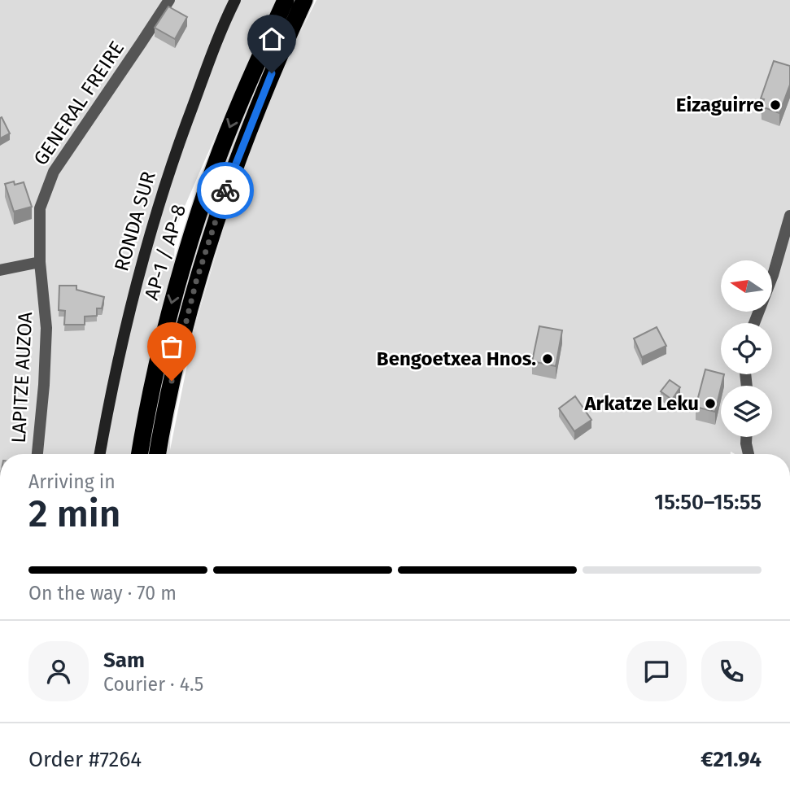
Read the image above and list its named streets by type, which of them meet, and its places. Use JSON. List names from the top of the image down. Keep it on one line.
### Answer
{"streets":{"highway":["AP-1 / AP-8"],"main road":["RONDA SUR"],"street":["GENERAL FREIRE","LAPITZE AUZOA"]},"crossings":[["GENERAL FREIRE","LAPITZE AUZOA"]],"places":["Eizaguirre","Bengoetxea Hnos.","Arkatze Leku"],"north":"left","page":{"heading":["2 min","Arriving in","15:50–15:55"],"panel":["Sam","Courier · 4.5","Order #7264","€21.94"],"bar":"On the way · 70 m"}}
